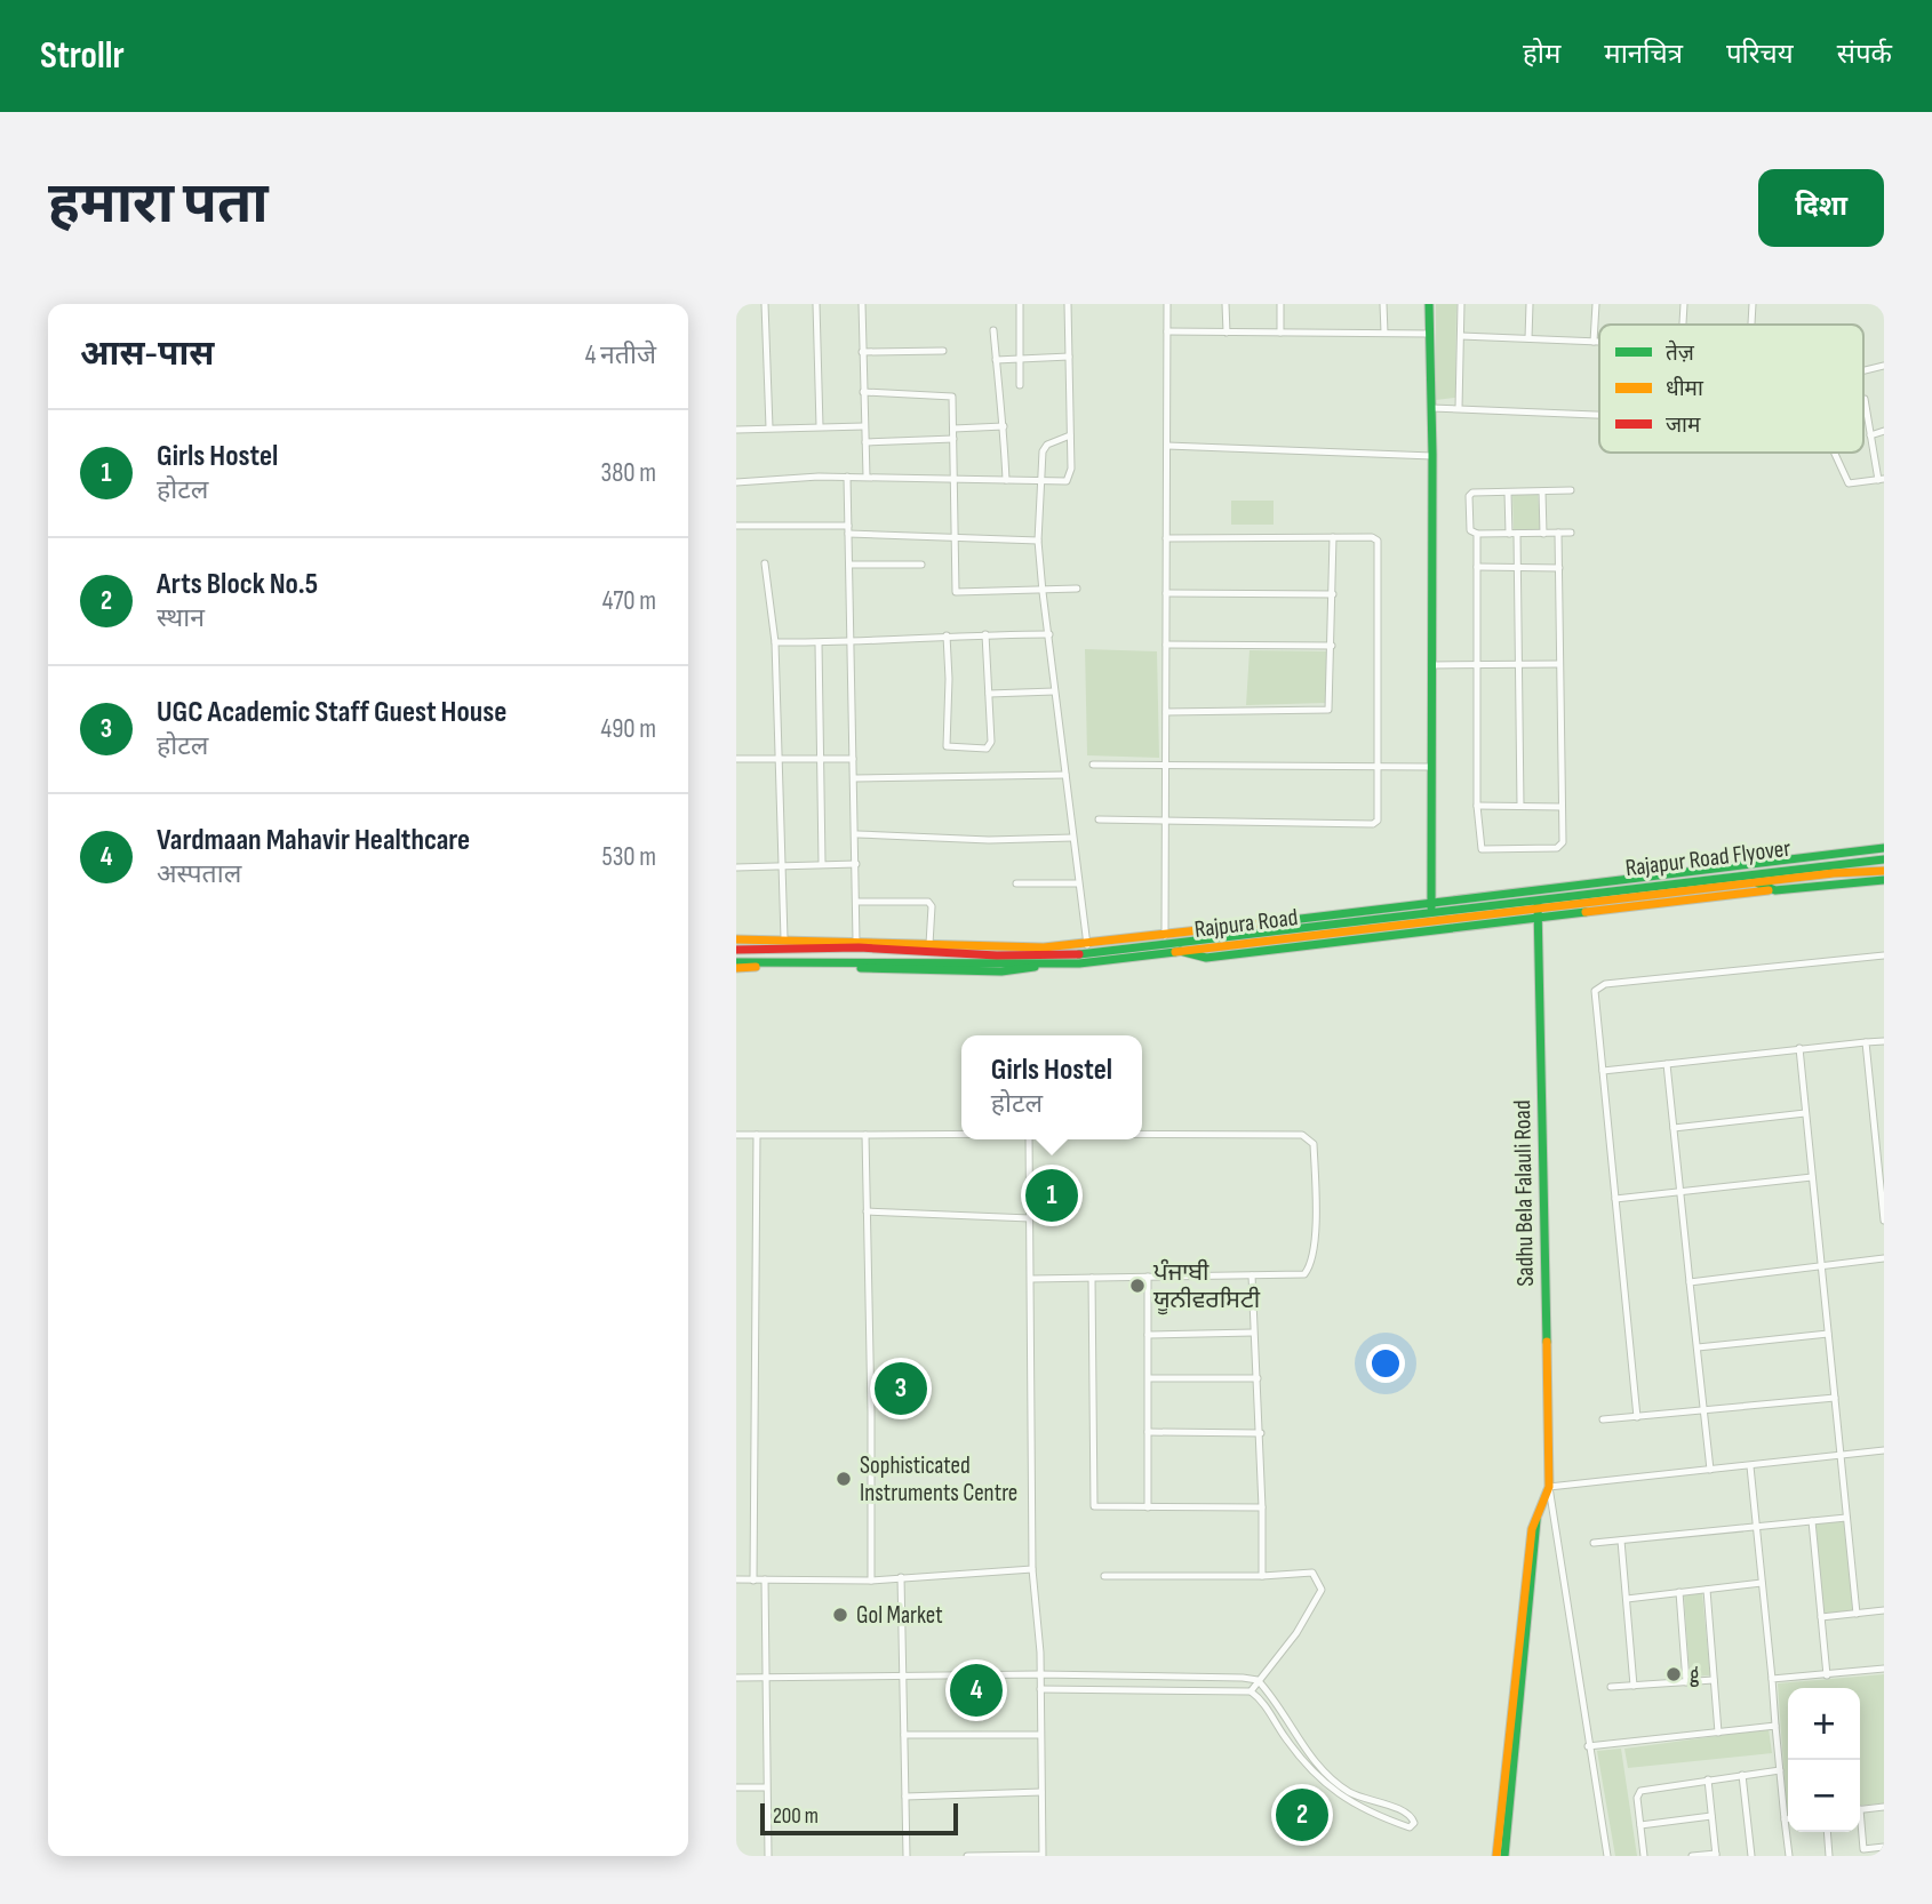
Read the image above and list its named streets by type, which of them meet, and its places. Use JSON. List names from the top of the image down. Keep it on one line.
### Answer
{"streets":{"main road":["Rajapur Road Flyover","Rajpura Road","Sadhu Bela Falauli Road"]},"crossings":[["Rajapur Road Flyover","Rajpura Road"],["Rajapur Road Flyover","Sadhu Bela Falauli Road"],["Rajpura Road","Sadhu Bela Falauli Road"]],"places":["ਪੰਜਾਬੀ ਯੂਨੀਵਰਸਿਟੀ","Sophisticated Instruments Centre","Gol Market","g"],"legend":["तेज़","धीमा","जाम"],"scale_bar":"200 m","page":{"header":"Strollr","nav":["होम","मानचित्र","परिचय","संपर्क"],"buttons":"दिशा","title":"हमारा पता","heading":["आस-पास","4 नतीजे"],"list":[{"mark":"1","name":"Girls Hostel","note":"होटल","value":"380 m"},{"mark":"2","name":"Arts Block No.5","note":"स्थान","value":"470 m"},{"mark":"3","name":"UGC Academic Staff Guest House","note":"होटल","value":"490 m"},{"mark":"4","name":"Vardmaan Mahavir Healthcare","note":"अस्पताल","value":"530 m"}],"popup":["Girls Hostel","होटल"],"pins":["1","3","4","2"],"map_buttons":["+","−"],"scale":"200 m"}}
